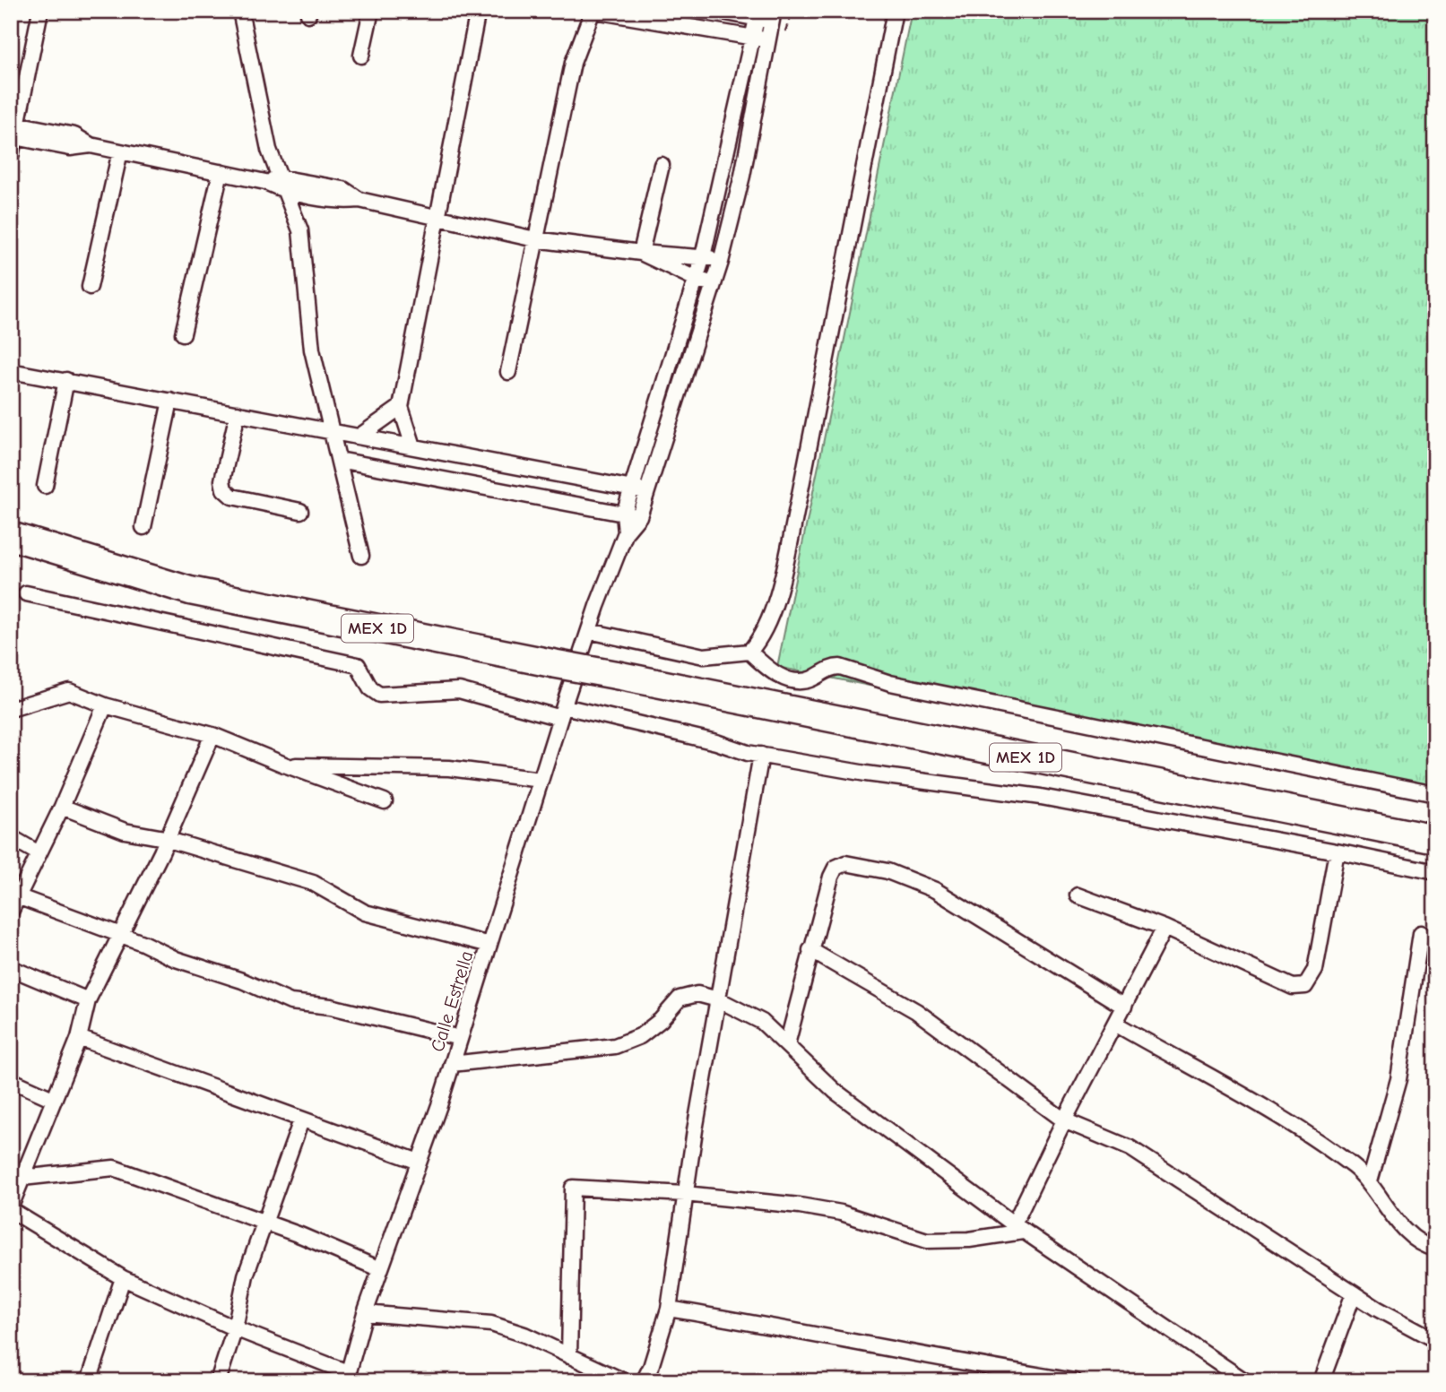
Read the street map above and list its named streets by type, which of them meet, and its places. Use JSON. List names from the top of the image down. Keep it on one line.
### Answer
{"streets":{"highway":["MEX 1D"],"street":["Calle Estrella"]}}
